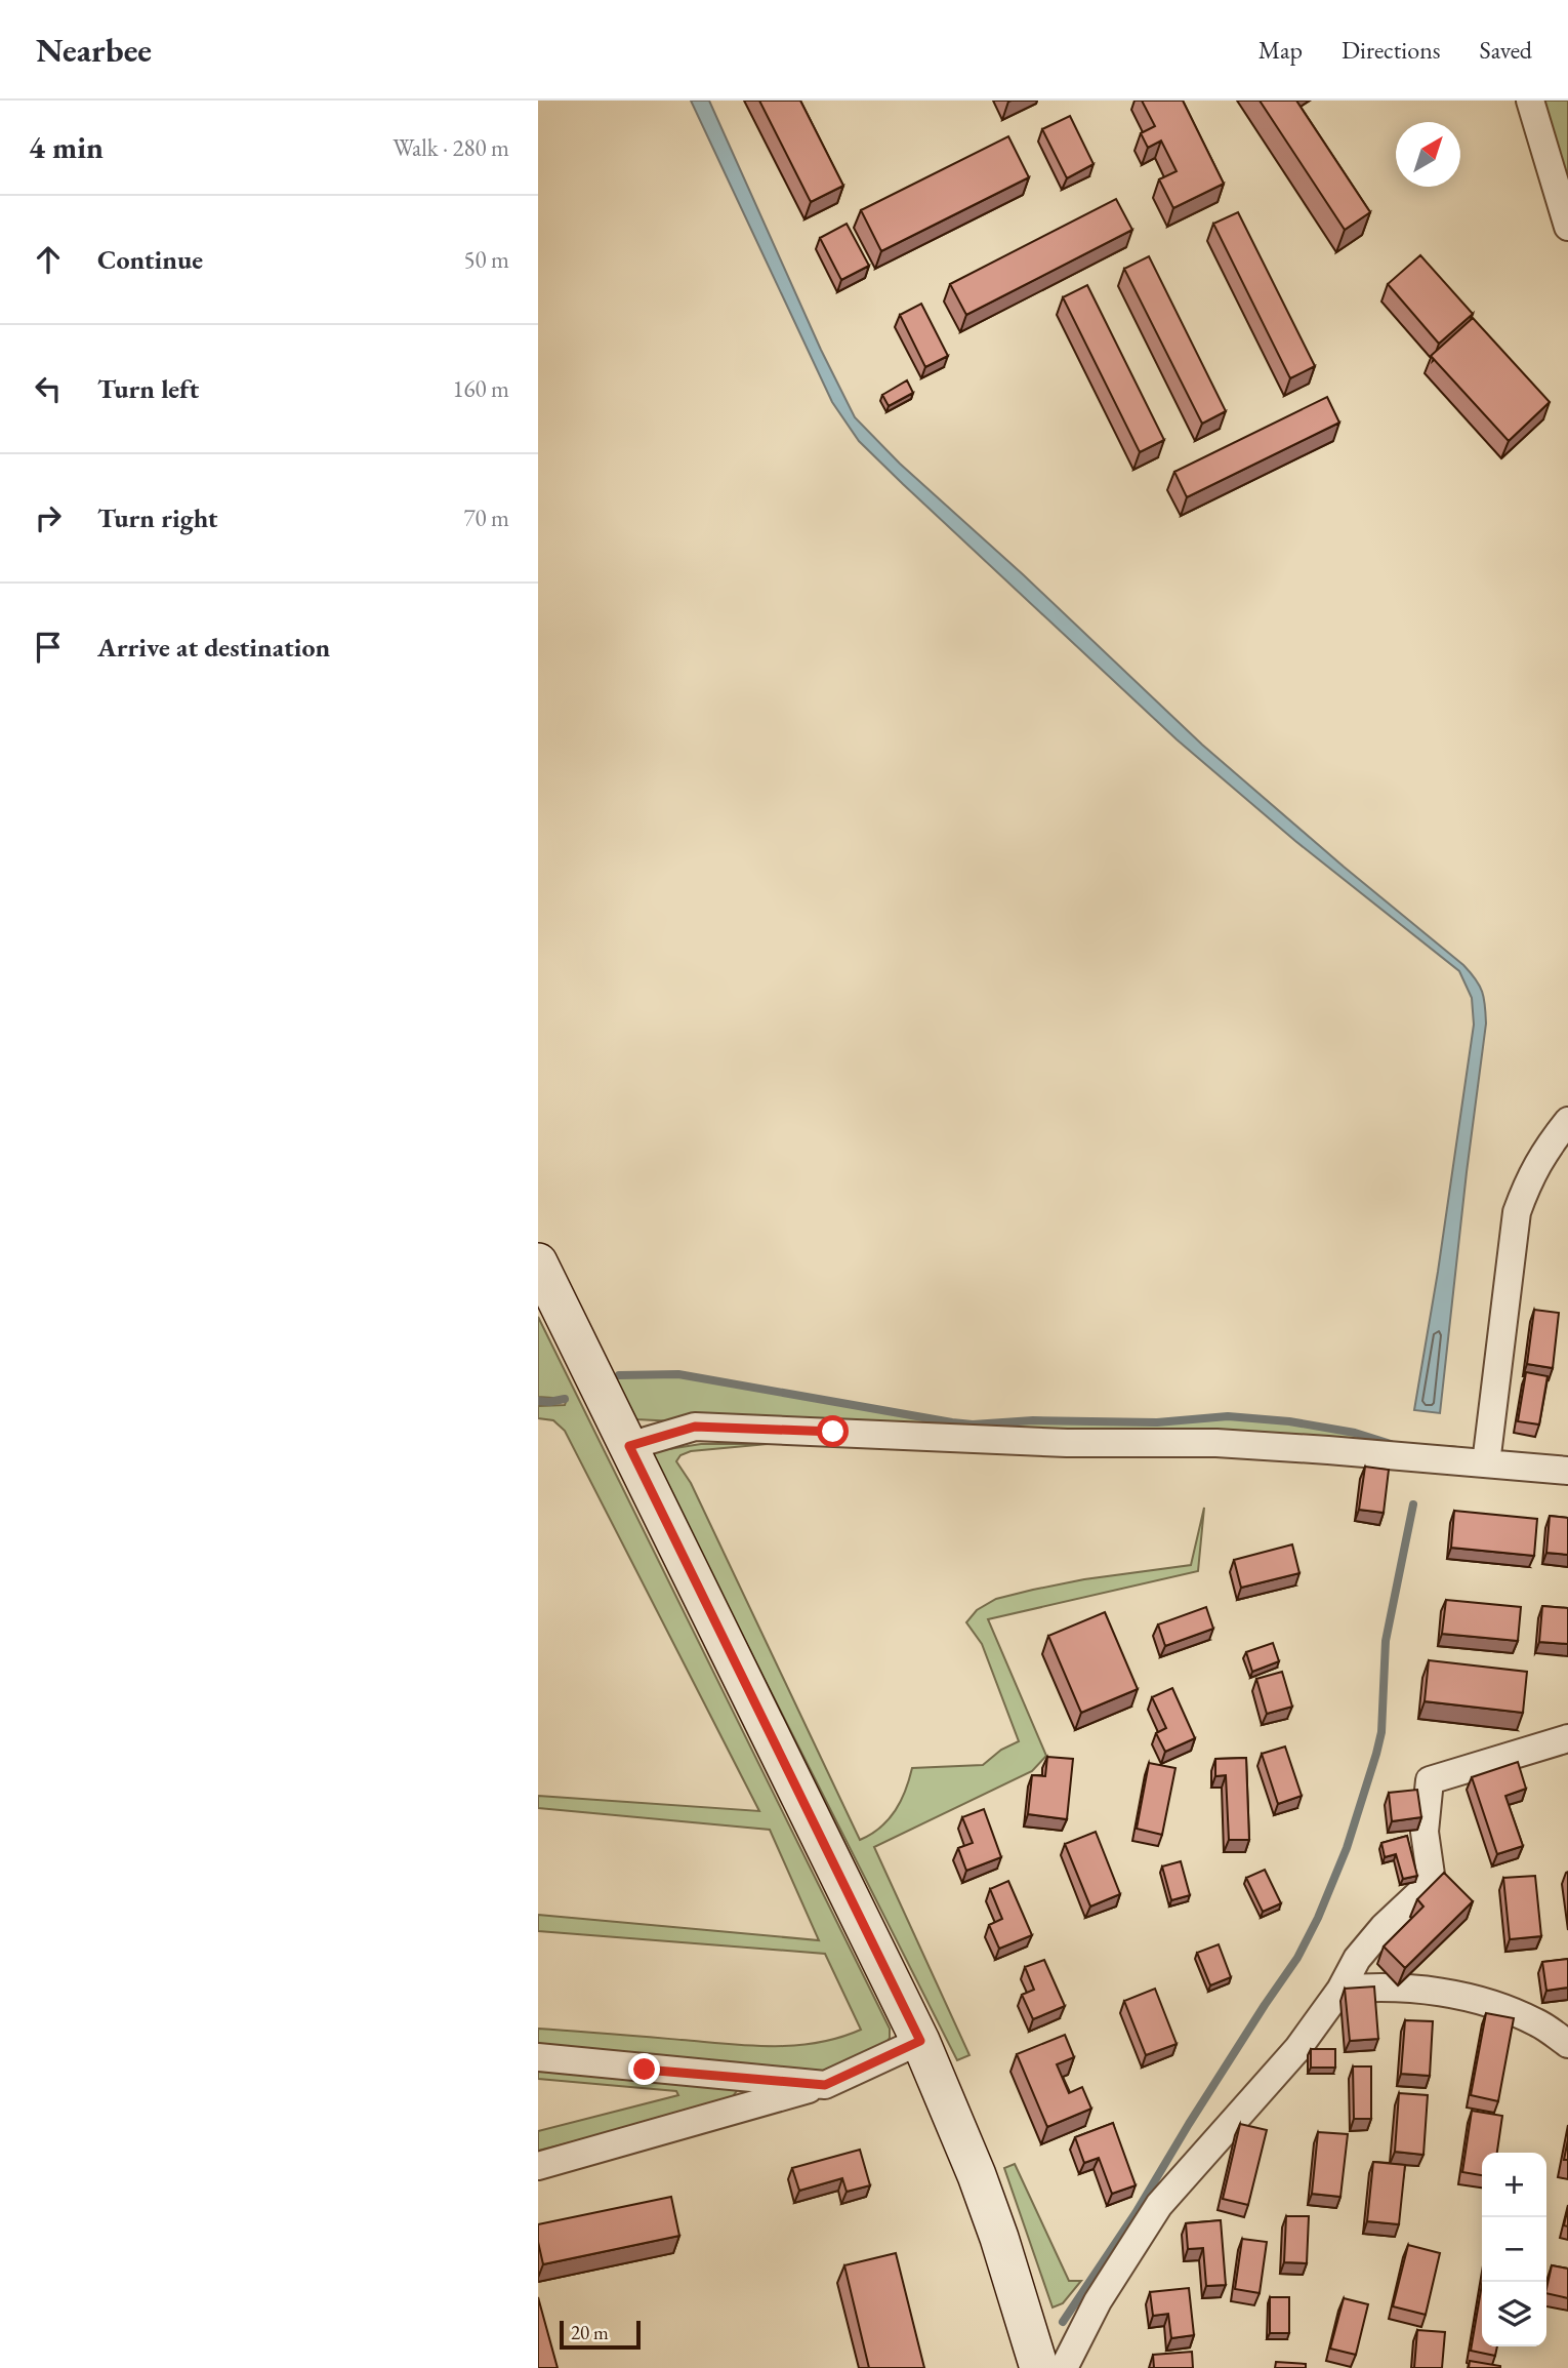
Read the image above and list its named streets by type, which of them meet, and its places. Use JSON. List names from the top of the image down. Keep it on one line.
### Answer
{"scale_bar":"20 m","north":"top right","page":{"header":"Nearbee","nav":["Map","Directions","Saved"],"heading":["4 min","Walk · 280 m"],"list":[["Continue","50 m"],["Turn left","160 m"],["Turn right","70 m"],"Arrive at destination"],"map_buttons":["+","−"],"scale":"20 m"}}
